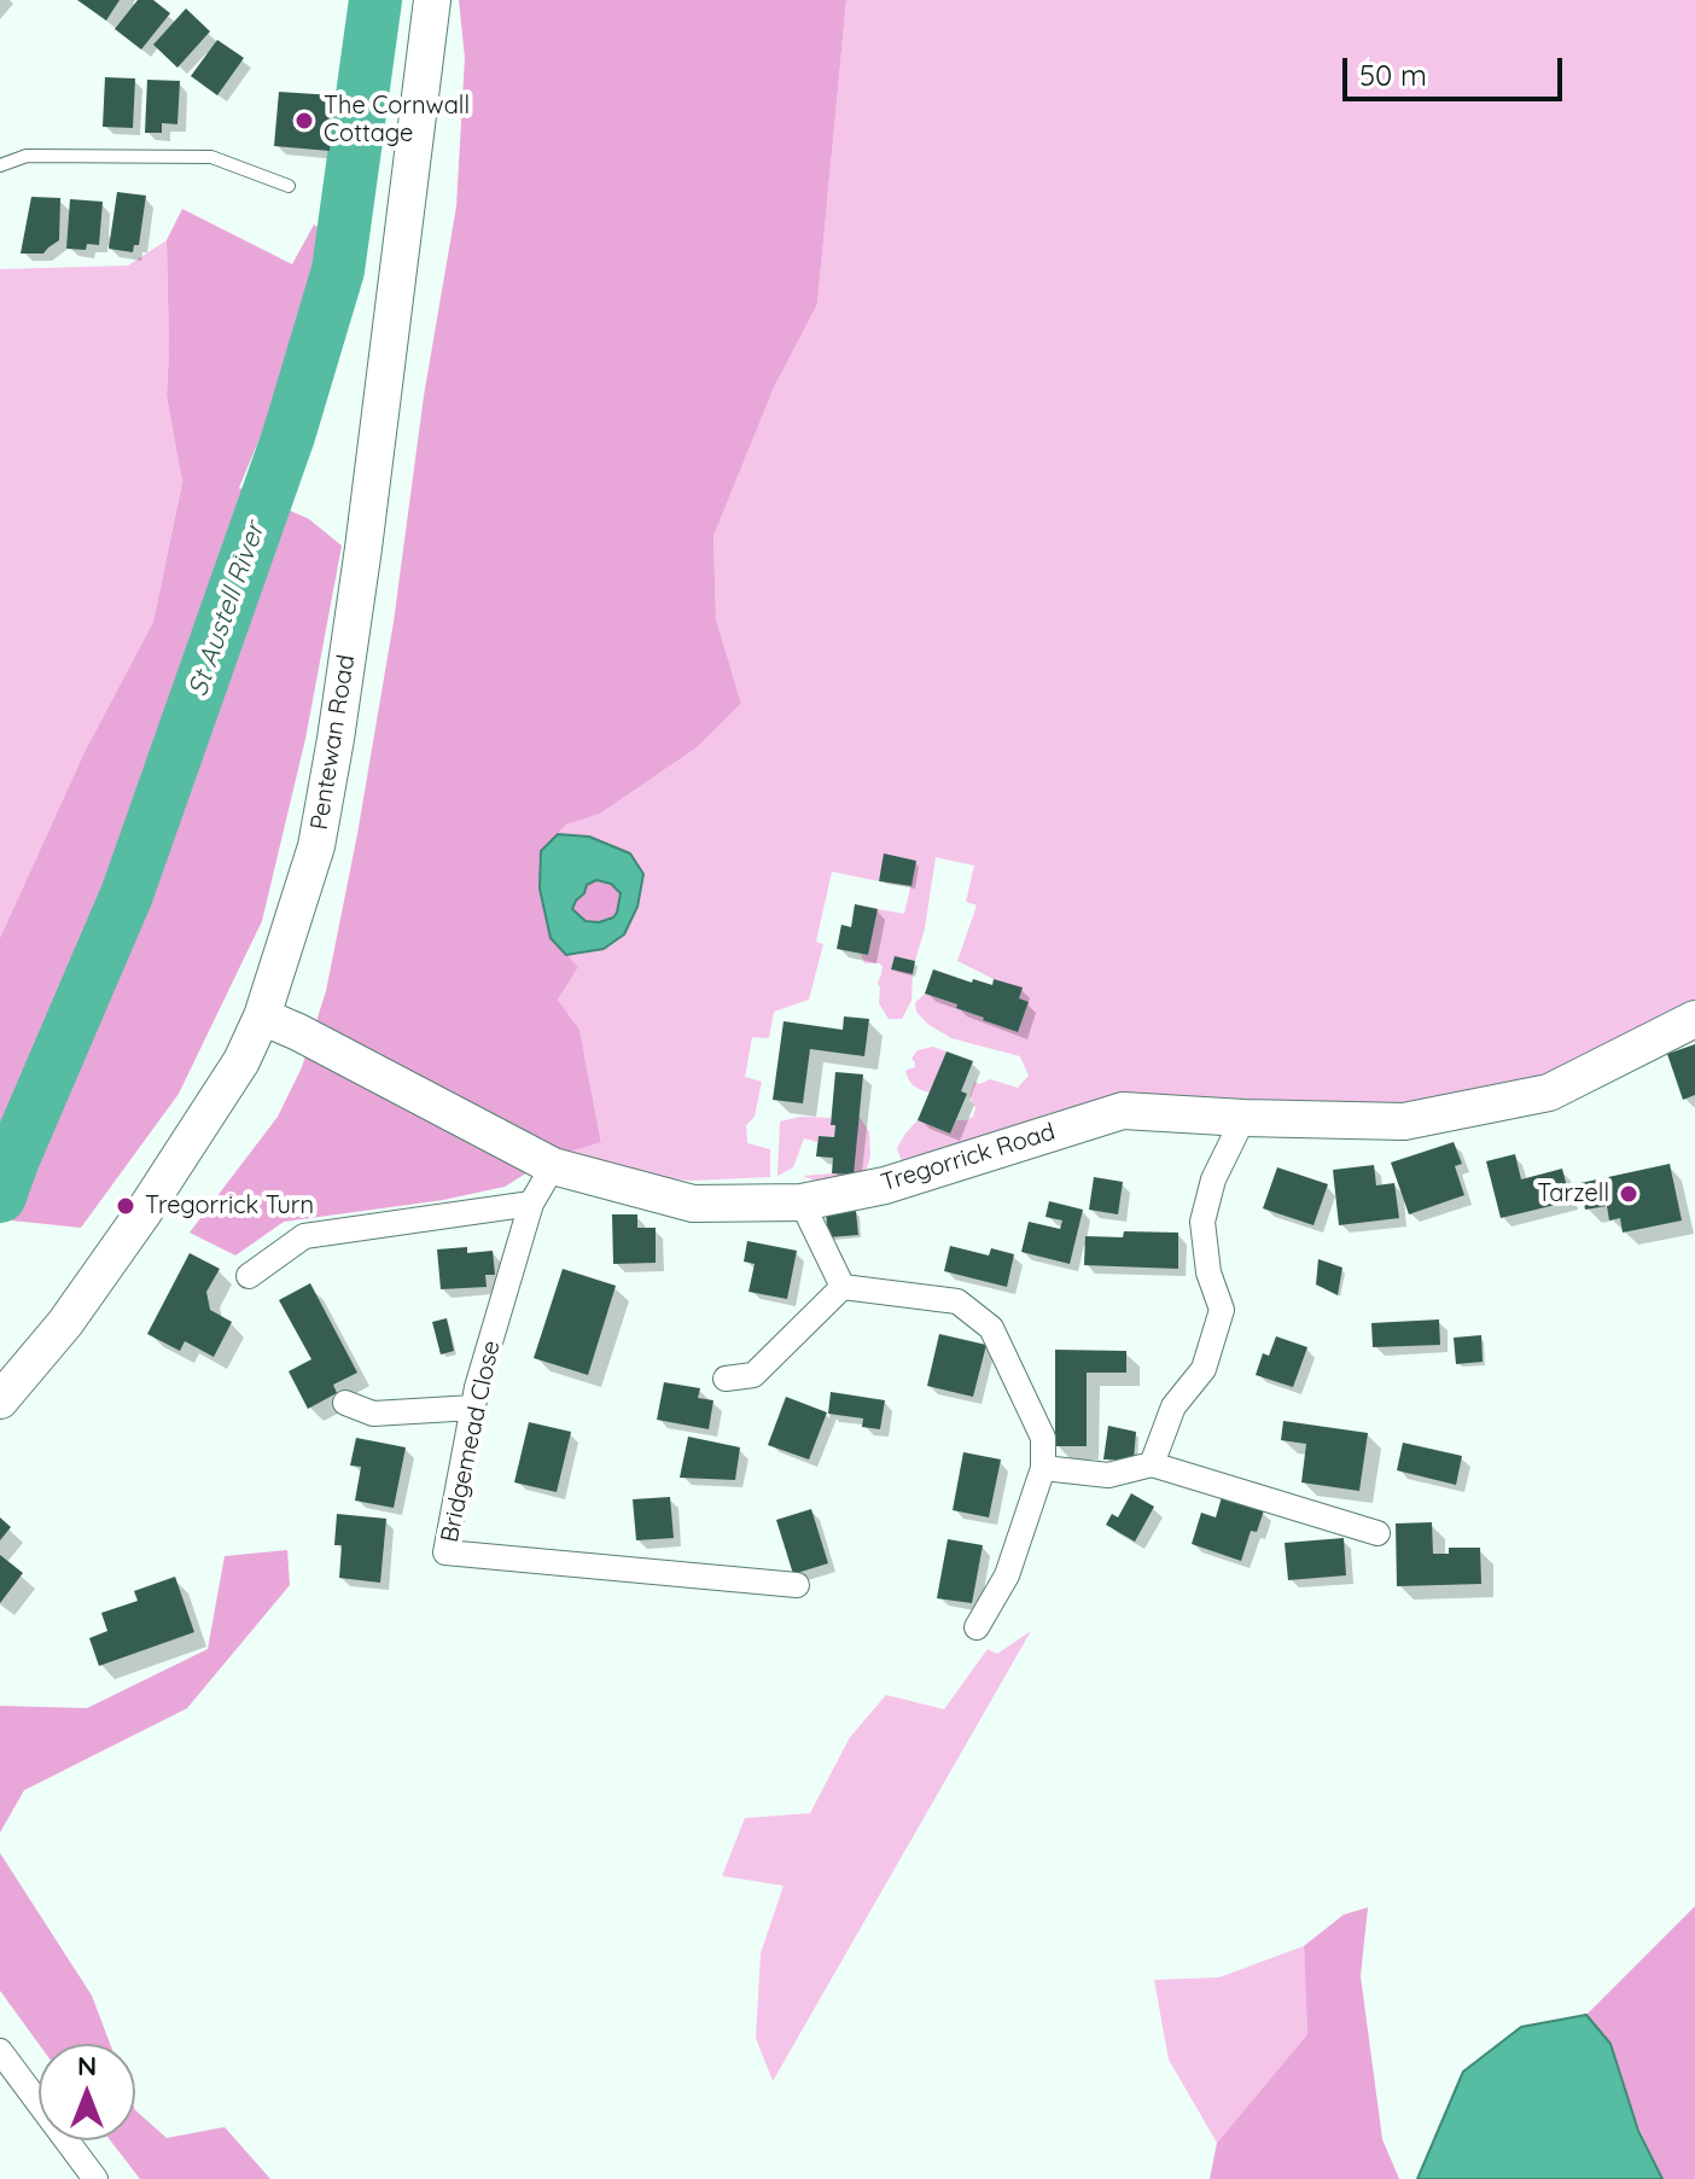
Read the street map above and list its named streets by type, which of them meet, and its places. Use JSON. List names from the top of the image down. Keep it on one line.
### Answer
{"streets":{"street":["Pentewan Road","Tregorrick Road","Bridgemead Close"]},"crossings":[["Pentewan Road","Tregorrick Road"],["Tregorrick Road","Bridgemead Close"]],"water":["St Austell River"],"places":["The Cornwall Cottage","Tarzell","Tregorrick Turn"],"scale_bar":"50 m","north":"top"}
